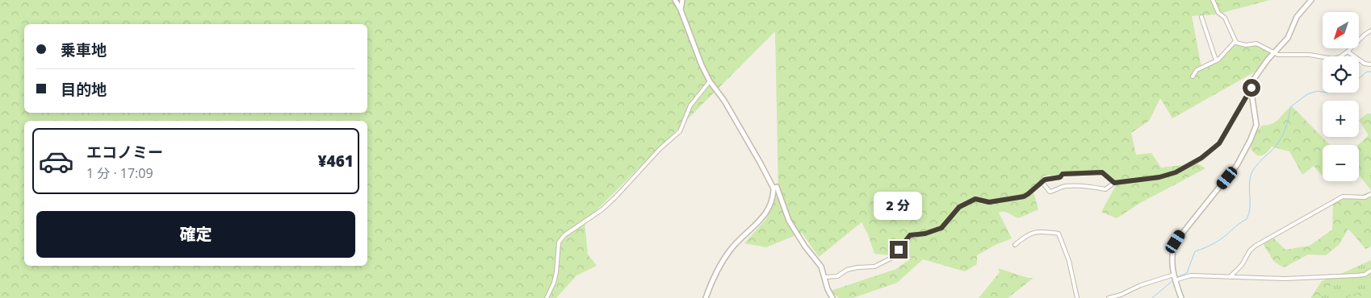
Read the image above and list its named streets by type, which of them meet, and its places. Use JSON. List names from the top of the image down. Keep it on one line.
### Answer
{"north":"bottom left","page":{"map_buttons":["+","−"],"banner":["乗車地","目的地"],"list":[{"name":"エコノミー","note":"1 分 · 17:09","value":"¥461"}],"bubble":"2 分","buttons":"確定"}}
